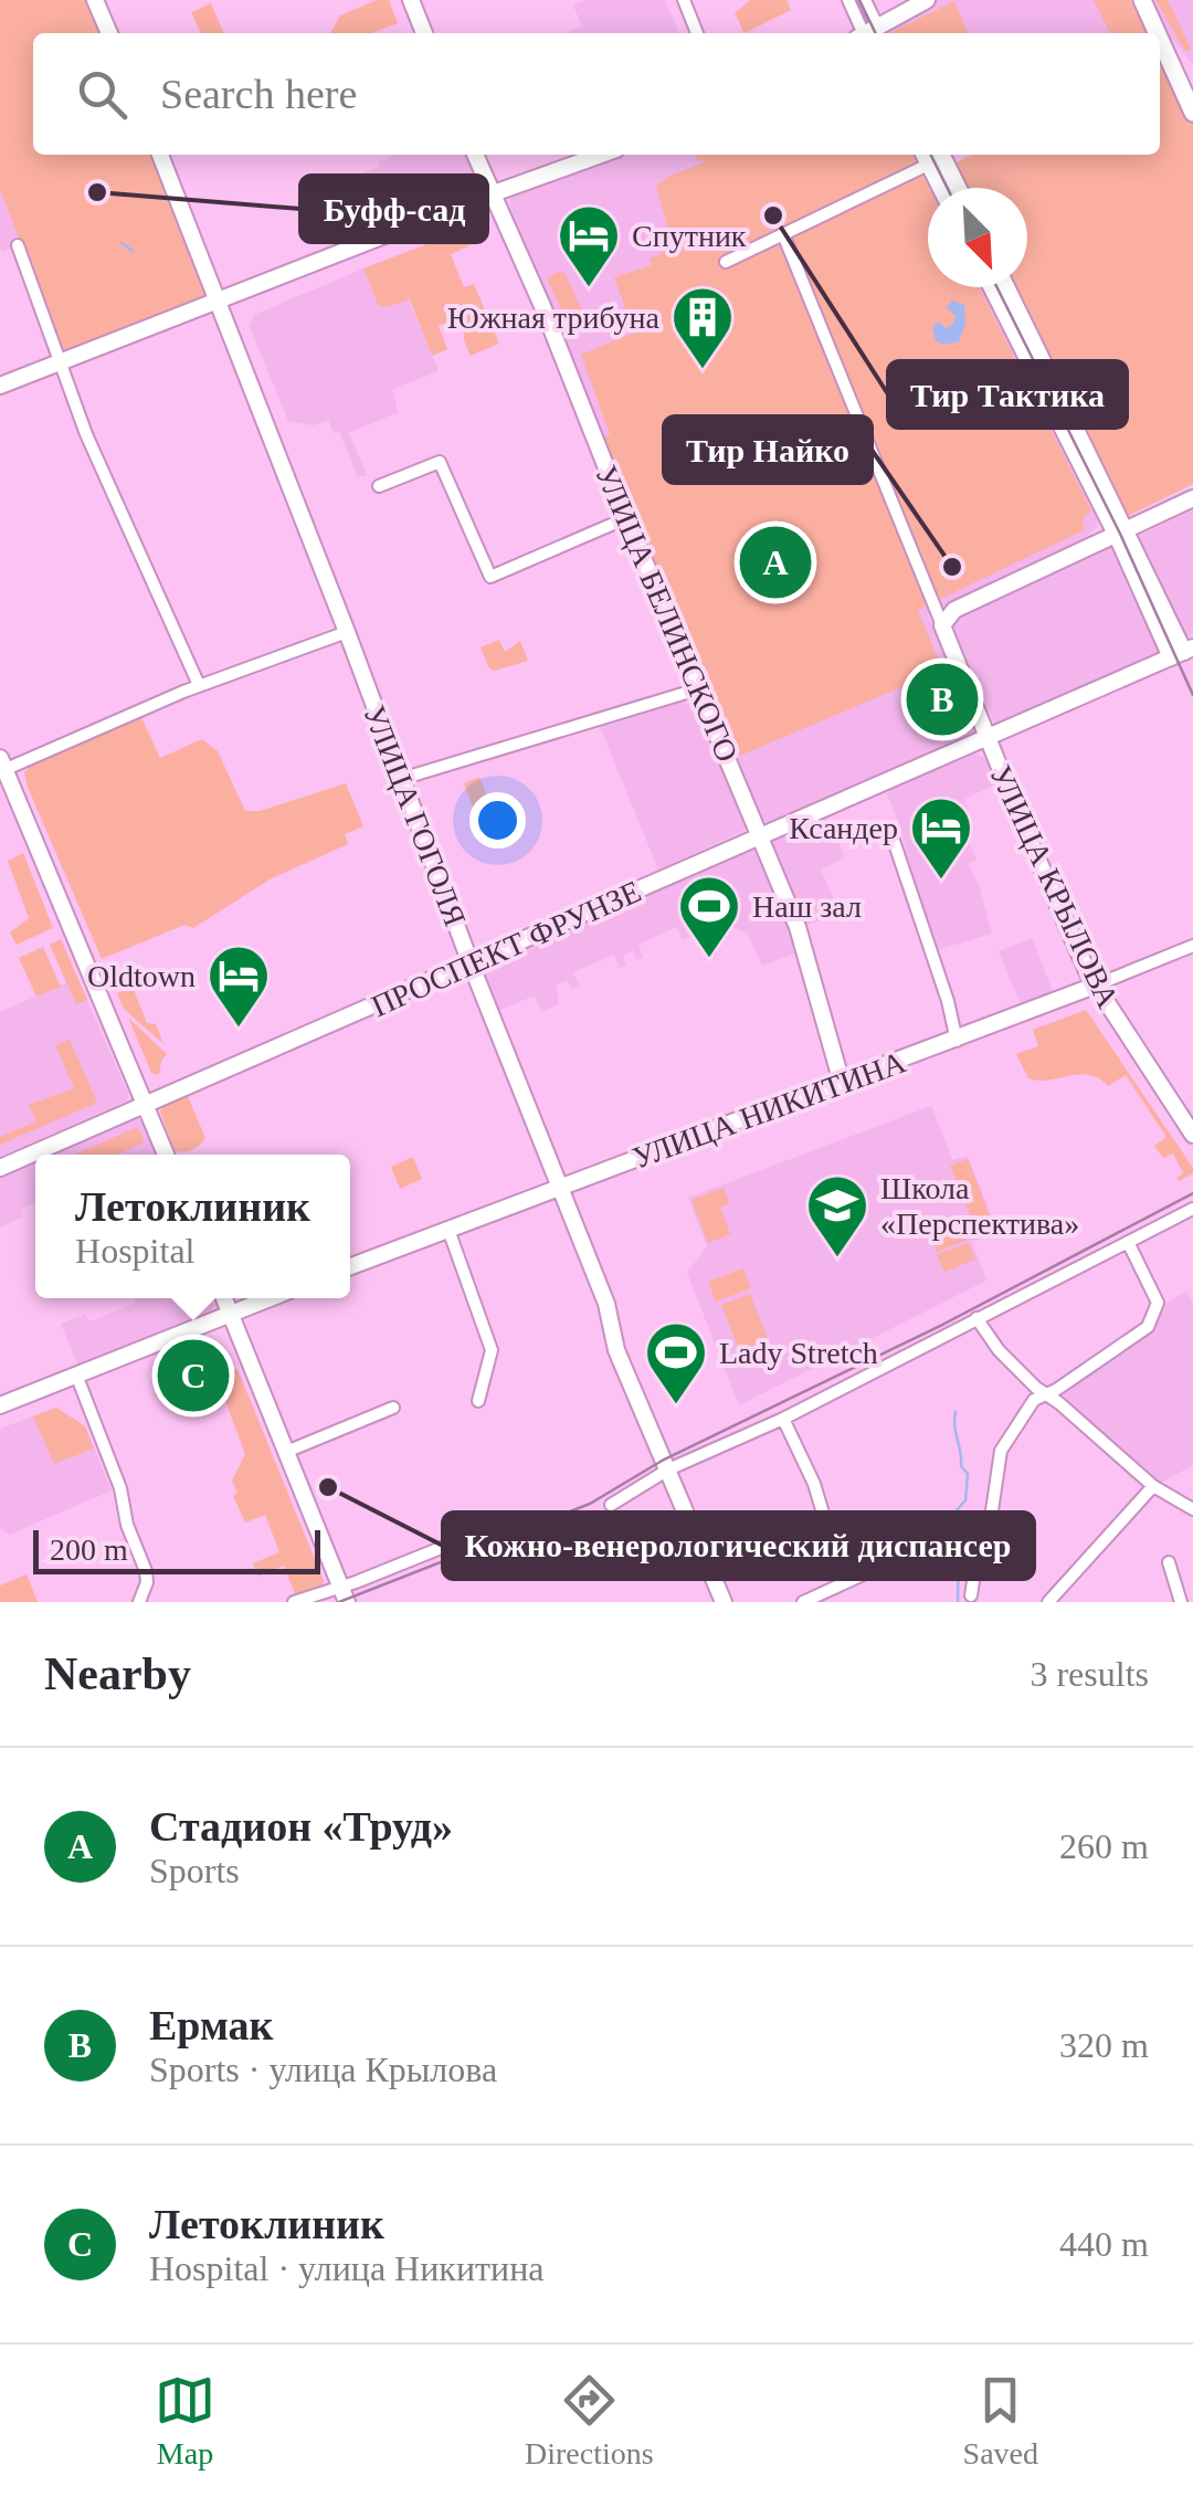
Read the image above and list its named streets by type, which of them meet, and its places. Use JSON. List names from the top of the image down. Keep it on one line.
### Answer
{"streets":{"street":["УЛИЦА БЕЛИНСКОГО","УЛИЦА ГОГОЛЯ","УЛИЦА КРЫЛОВА","ПРОСПЕКТ ФРУНЗЕ","УЛИЦА НИКИТИНА"]},"crossings":[["УЛИЦА БЕЛИНСКОГО","ПРОСПЕКТ ФРУНЗЕ"],["УЛИЦА БЕЛИНСКОГО","УЛИЦА НИКИТИНА"],["УЛИЦА ГОГОЛЯ","ПРОСПЕКТ ФРУНЗЕ"],["УЛИЦА ГОГОЛЯ","УЛИЦА НИКИТИНА"],["УЛИЦА КРЫЛОВА","ПРОСПЕКТ ФРУНЗЕ"],["УЛИЦА КРЫЛОВА","УЛИЦА НИКИТИНА"]],"places":{"other":["Буфф-сад","Тир Тактика","Тир Найко","Кожно-венерологический диспансер"],"hotel":["Спутник","Ксандер","Oldtown"],"building":["Южная трибуна"],"sports":["Наш зал","Lady Stretch"],"school or university":["Школа «Перспектива»"]},"scale_bar":"200 m","north":"bottom right","page":{"search":"Search here","pins":["A","B","C"],"popup":["Летоклиник","Hospital"],"scale":"200 m","heading":["Nearby","3 results"],"list":[{"mark":"A","name":"Стадион «Труд»","note":"Sports","value":"260 m"},{"mark":"B","name":"Ермак","note":"Sports · улица Крылова","value":"320 m"},{"mark":"C","name":"Летоклиник","note":"Hospital · улица Никитина","value":"440 m"}],"nav":["Map","Directions","Saved"]}}
